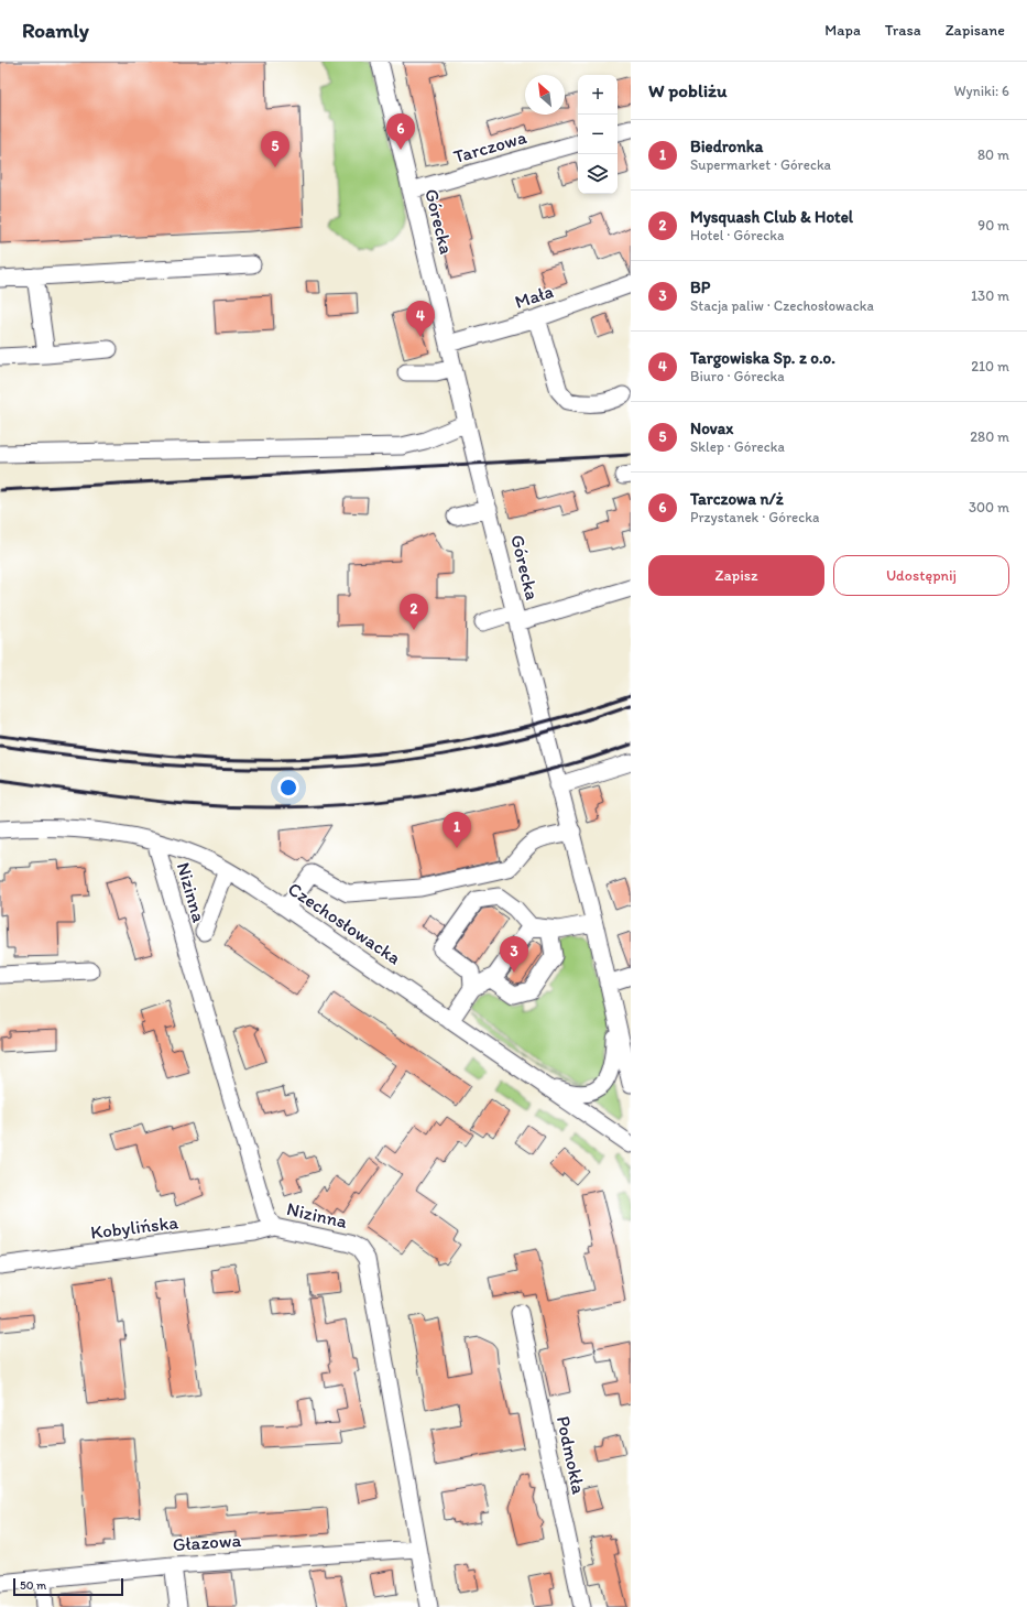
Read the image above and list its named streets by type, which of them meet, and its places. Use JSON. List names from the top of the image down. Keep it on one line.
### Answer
{"streets":{"street":["Tarczowa","Górecka","Mała","Nizinna","Czechosłowacka","Kobylińska","Podmokła","Głazowa"]},"crossings":[["Tarczowa","Górecka"],["Górecka","Mała"],["Nizinna","Czechosłowacka"],["Nizinna","Kobylińska"],["Nizinna","Głazowa"]],"scale_bar":"50 m","north":"top left","page":{"header":"Roamly","nav":["Mapa","Trasa","Zapisane"],"heading":["W pobliżu","Wyniki: 6"],"map_buttons":["+","−"],"pins":["6","5","4","2","1","3"],"list":[{"mark":"1","name":"Biedronka","note":"Supermarket · Górecka","value":"80 m"},{"mark":"2","name":"Mysquash Club & Hotel","note":"Hotel · Górecka","value":"90 m"},{"mark":"3","name":"BP","note":"Stacja paliw · Czechosłowacka","value":"130 m"},{"mark":"4","name":"Targowiska Sp. z o.o.","note":"Biuro · Górecka","value":"210 m"},{"mark":"5","name":"Novax","note":"Sklep · Górecka","value":"280 m"},{"mark":"6","name":"Tarczowa n/ż","note":"Przystanek · Górecka","value":"300 m"}],"buttons":["Zapisz","Udostępnij"],"scale":"50 m"}}
